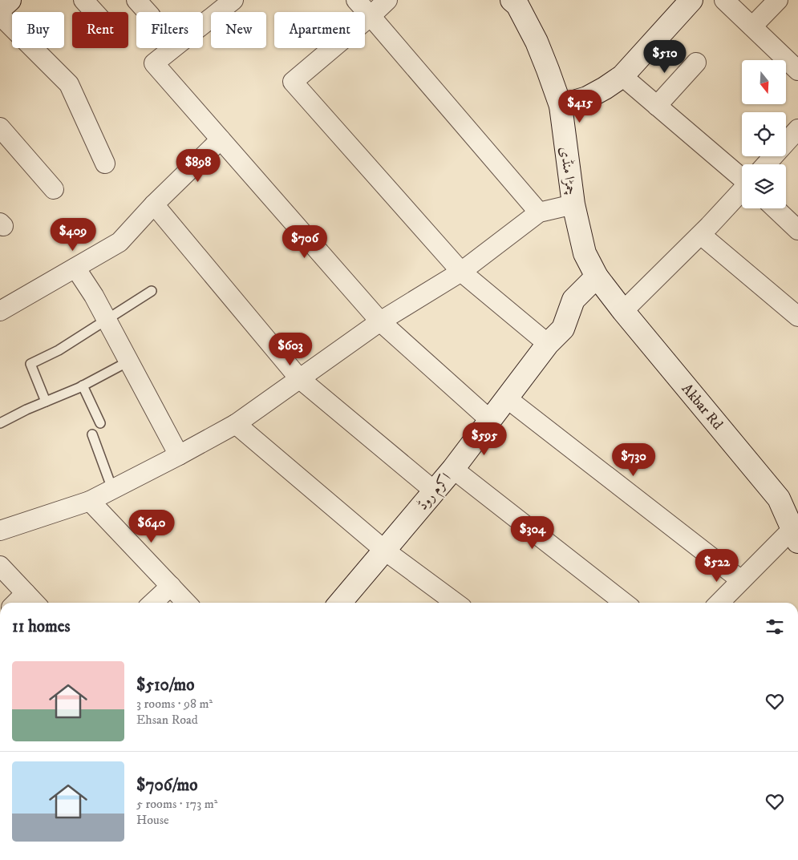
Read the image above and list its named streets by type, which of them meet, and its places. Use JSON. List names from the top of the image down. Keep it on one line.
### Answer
{"streets":{"main road":["چمڑا منڈی","Akbar Rd","اکرم روڈ"]},"crossings":[["چمڑا منڈی","Akbar Rd"],["چمڑا منڈی","اکرم روڈ"],["Akbar Rd","اکرم روڈ"]],"north":"bottom","page":{"chip":["Buy","Rent","Filters","New","Apartment"],"price":["$510","$415","$898","$409","$706","$603","$595","$730","$640","$304","$522"],"heading":"11 homes","list":[{"name":"$510/mo","note":"3 rooms · 98 m² · Ehsan Road"},{"name":"$706/mo","note":"5 rooms · 173 m² · House"}]}}
